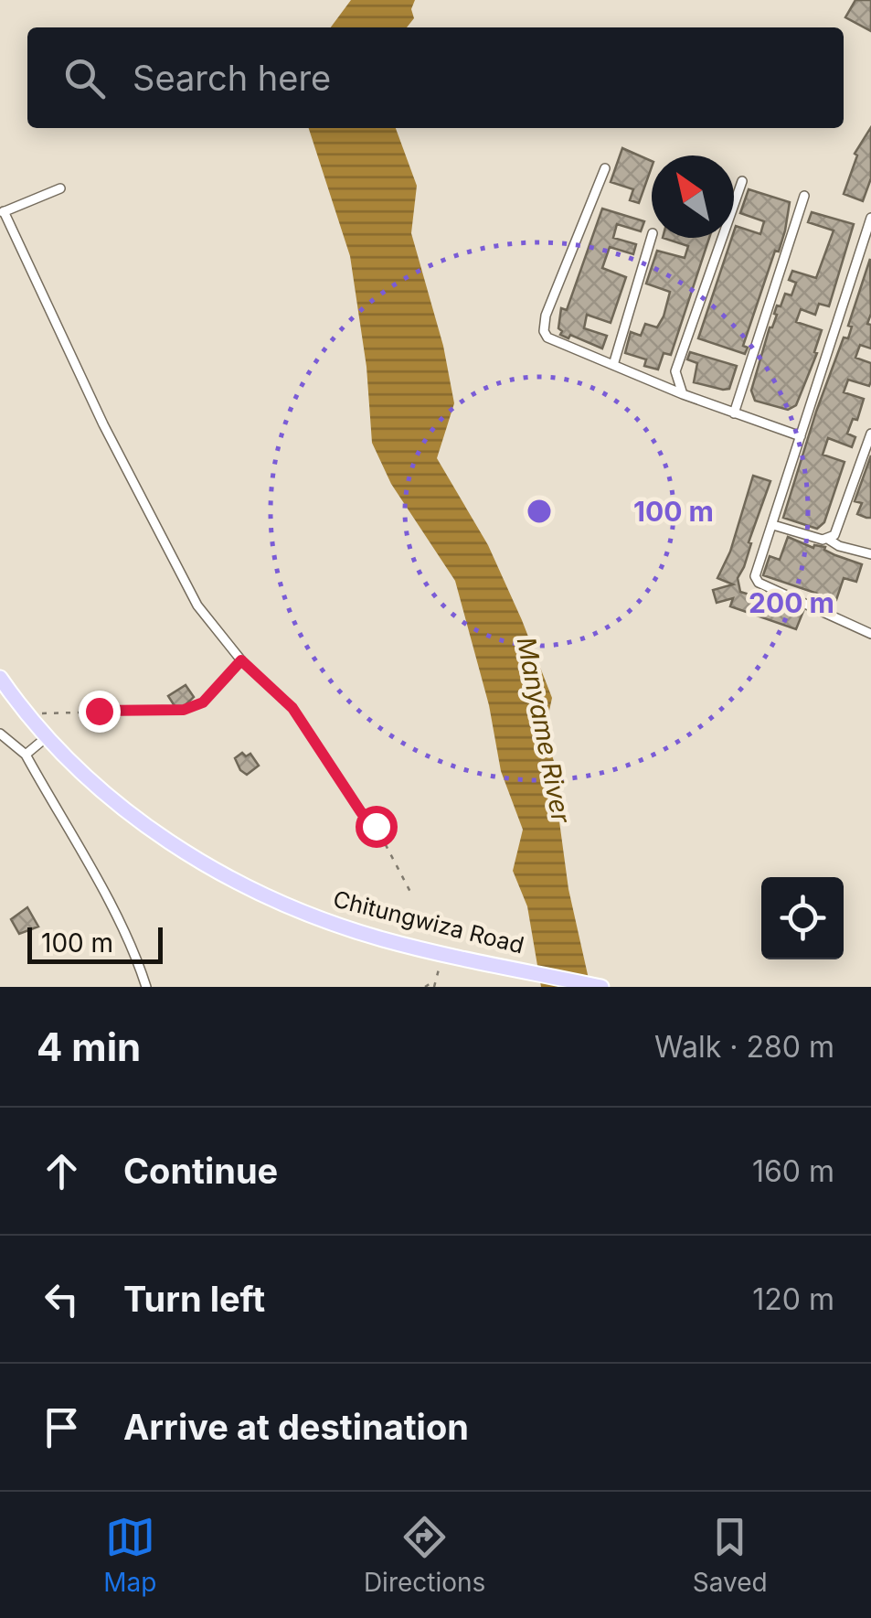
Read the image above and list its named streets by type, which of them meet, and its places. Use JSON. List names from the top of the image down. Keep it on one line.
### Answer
{"streets":{"main road":["Chitungwiza Road"]},"water":["Manyame River"],"scale_bar":"100 m","north":"top left","page":{"search":"Search here","scale":"100 m","heading":["4 min","Walk · 280 m"],"list":[["Continue","160 m"],["Turn left","120 m"],"Arrive at destination"],"nav":["Map","Directions","Saved"]},"rings":["100 m","200 m"]}
